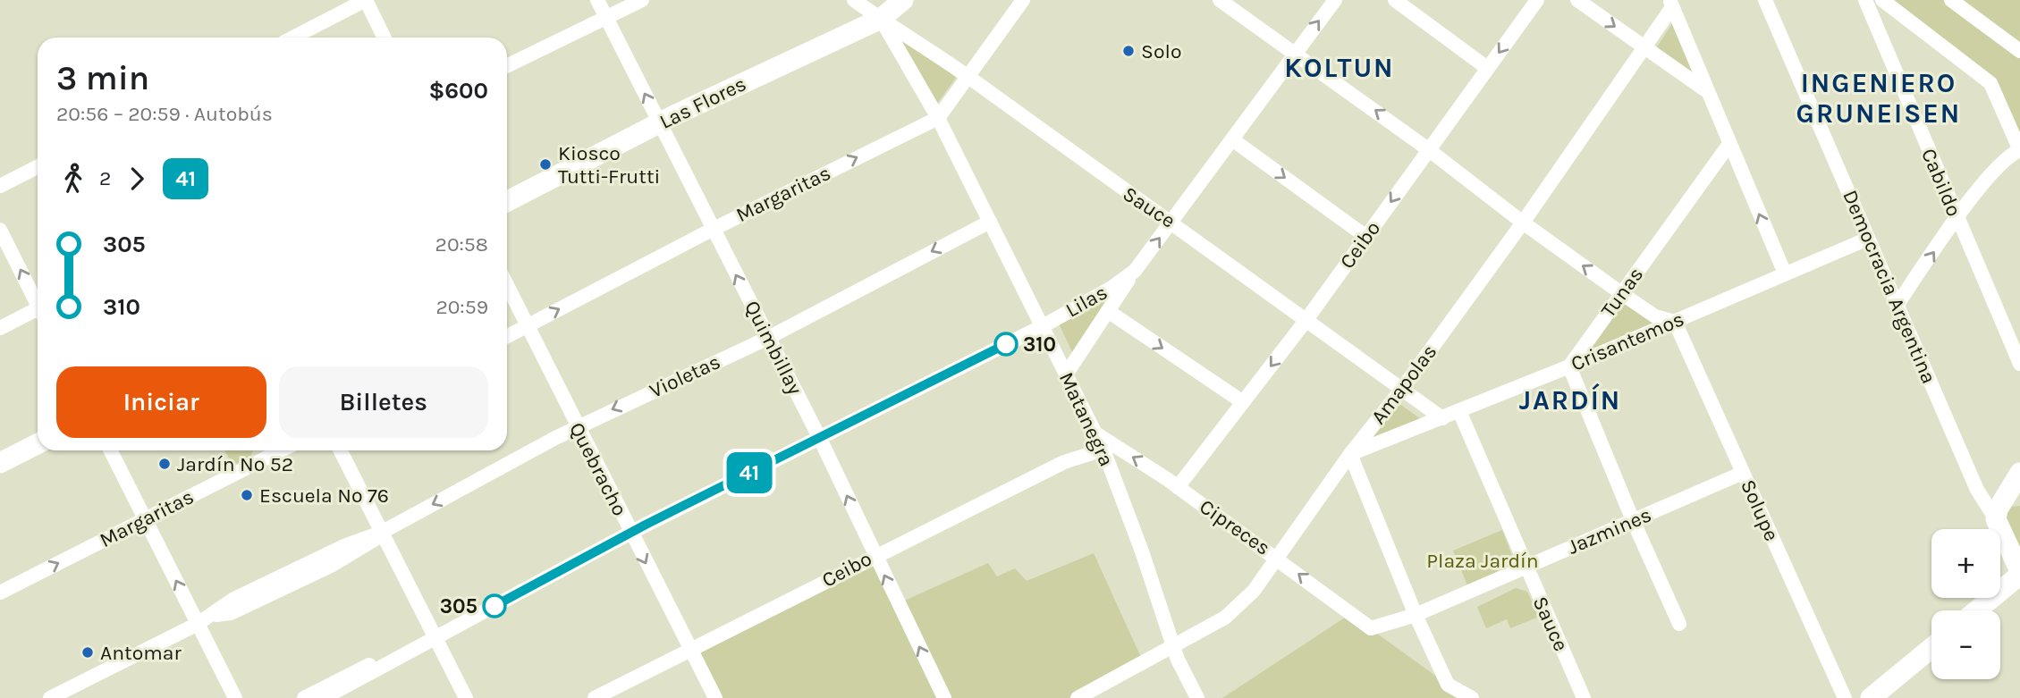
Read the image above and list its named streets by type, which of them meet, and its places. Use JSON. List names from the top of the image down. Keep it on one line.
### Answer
{"streets":{"street":["Las Flores","Cabildo","Margaritas","Sauce","Ceibo","Democracia Argentina","Tunas","Lilas","Crisantemos","Quimbillay","Violetas","Amapolas","Matanegra","Quebracho","Solupe","Cipreces","Jazmines"]},"crossings":[["Las Flores","Sauce"],["Las Flores","Quimbillay"],["Las Flores","Matanegra"],["Margaritas","Sauce"],["Margaritas","Quimbillay"],["Margaritas","Matanegra"],["Margaritas","Quebracho"],["Sauce","Ceibo"],["Sauce","Lilas"],["Sauce","Crisantemos"],["Sauce","Amapolas"],["Sauce","Matanegra"],["Sauce","Jazmines"],["Ceibo","Quimbillay"],["Ceibo","Matanegra"],["Ceibo","Quebracho"],["Ceibo","Cipreces"],["Democracia Argentina","Crisantemos"],["Tunas","Crisantemos"],["Lilas","Quimbillay"],["Lilas","Matanegra"],["Lilas","Quebracho"],["Crisantemos","Amapolas"],["Crisantemos","Solupe"],["Quimbillay","Violetas"],["Violetas","Matanegra"],["Violetas","Quebracho"],["Amapolas","Matanegra"],["Amapolas","Cipreces"],["Matanegra","Cipreces"],["Solupe","Jazmines"],["Cipreces","Jazmines"]],"one_way":["Margaritas","Quimbillay","Violetas"],"districts":["KOLTUN","INGENIERO GRUNEISEN","JARDÍN"],"parks":["Plaza Jardín"],"places":["Solo","Kiosco Tutti-Frutti","310","Jardín Nº 52","Escuela Nº 76","305","Antomar"],"lines":["bus line 41"],"page":{"on_map":"41","heading":["3 min","20:56 – 20:59 · Autobús","$600"],"legs":["2","41"],"list":[{"name":"305","value":"20:58"},{"name":"310","value":"20:59"}],"buttons":["Iniciar","Billetes"],"map_buttons":["+","−"]}}
